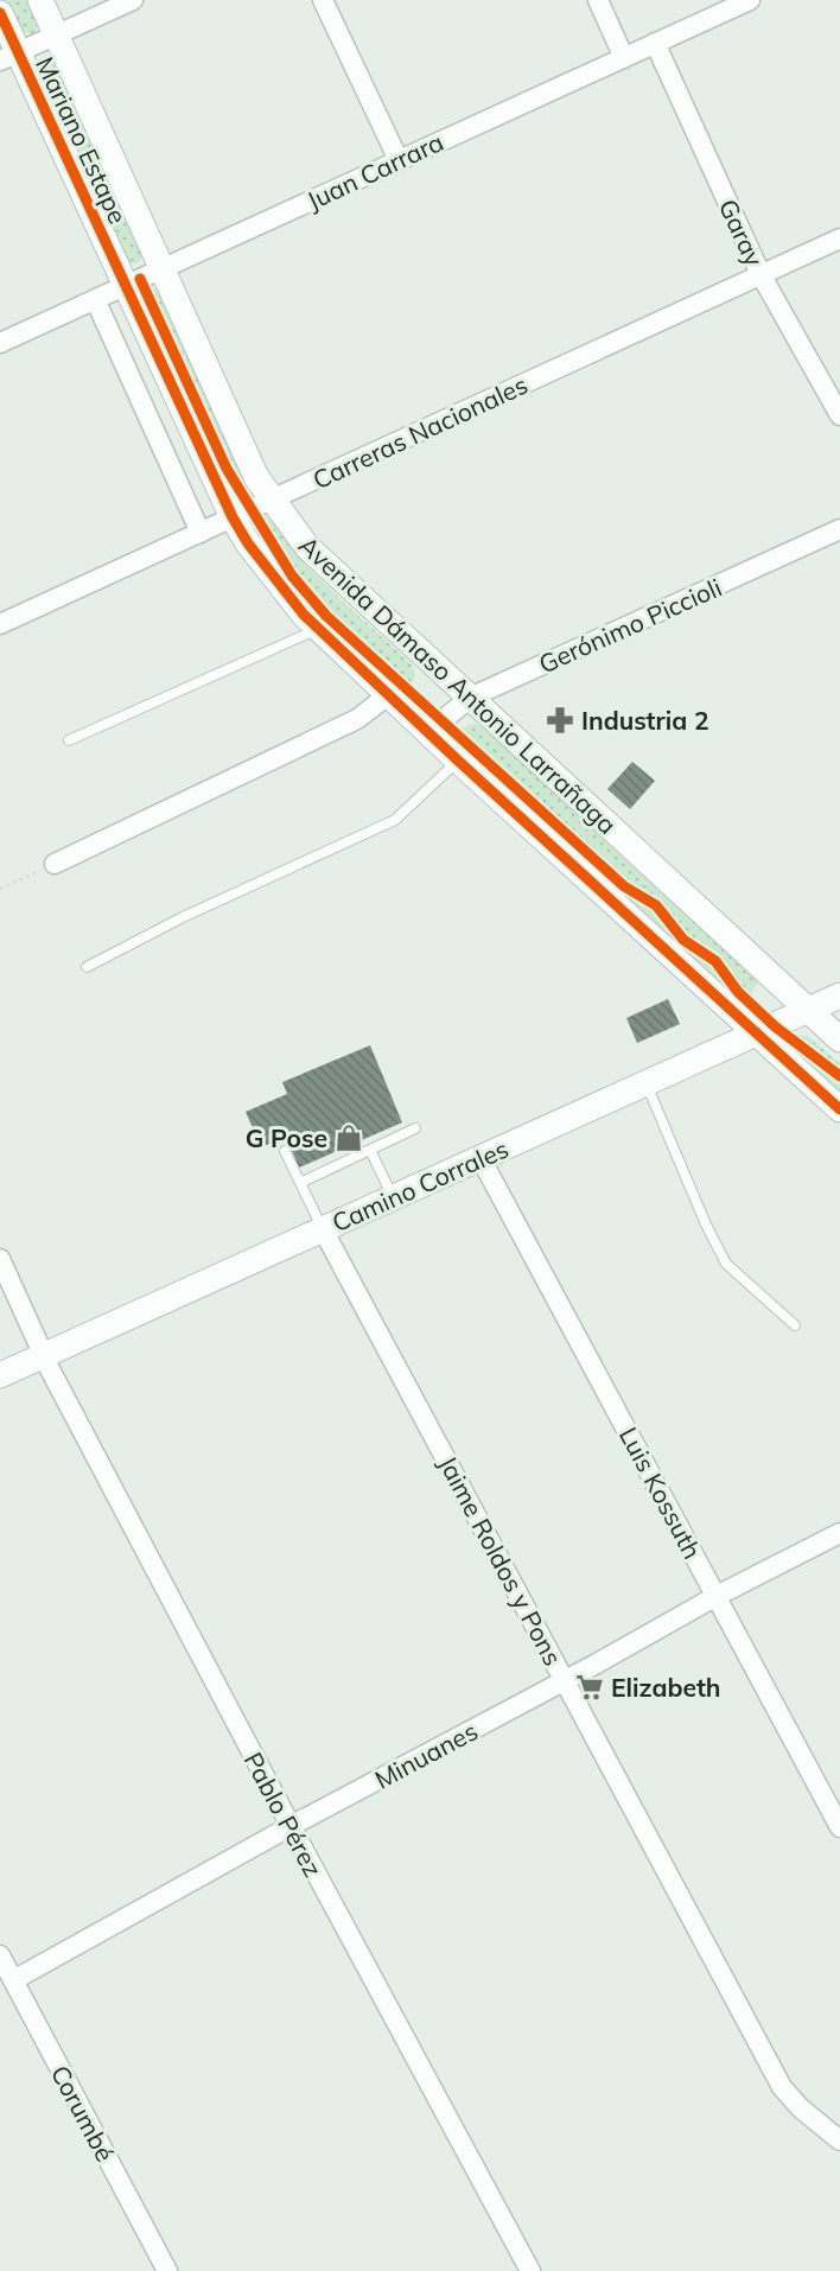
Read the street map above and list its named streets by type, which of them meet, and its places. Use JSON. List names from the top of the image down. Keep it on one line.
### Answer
{"streets":{"street":["Mariano Estape","Juan Carrara","Garay","Carreras Nacionales","Gerónimo Piccioli","Avenida Dámaso Antonio Larrañaga","Camino Corrales","Luis Kossuth","Jaime Roldos y Pons","Minuanes","Pablo Pérez","Corumbé"]},"crossings":[["Mariano Estape","Juan Carrara"],["Mariano Estape","Avenida Dámaso Antonio Larrañaga"],["Juan Carrara","Garay"],["Juan Carrara","Avenida Dámaso Antonio Larrañaga"],["Garay","Carreras Nacionales"],["Carreras Nacionales","Avenida Dámaso Antonio Larrañaga"],["Gerónimo Piccioli","Avenida Dámaso Antonio Larrañaga"],["Avenida Dámaso Antonio Larrañaga","Camino Corrales"],["Camino Corrales","Luis Kossuth"],["Camino Corrales","Jaime Roldos y Pons"],["Camino Corrales","Pablo Pérez"],["Luis Kossuth","Minuanes"],["Jaime Roldos y Pons","Minuanes"],["Minuanes","Pablo Pérez"],["Minuanes","Corumbé"]],"places":{"pharmacy":["Industria 2"],"shop":["G Pose"],"supermarket":["Elizabeth"]}}
